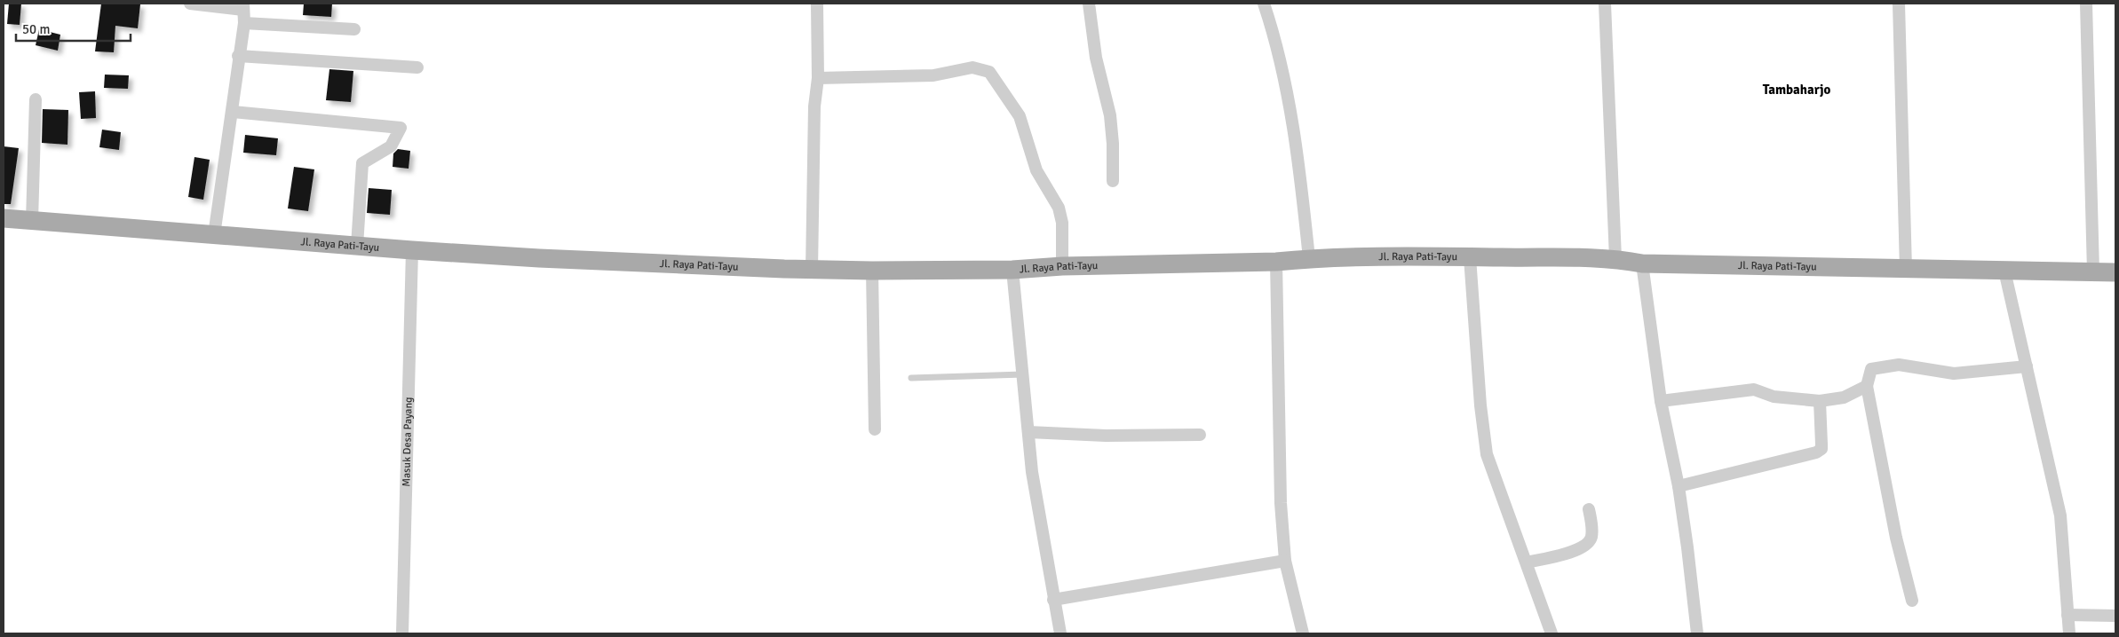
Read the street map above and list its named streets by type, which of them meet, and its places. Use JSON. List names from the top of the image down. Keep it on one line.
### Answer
{"streets":{"main road":["Jl. Raya Pati-Tayu"],"street":["Masuk Desa Payang"]},"crossings":[["Jl. Raya Pati-Tayu","Masuk Desa Payang"]],"districts":["Tambaharjo"],"scale_bar":"50 m"}
